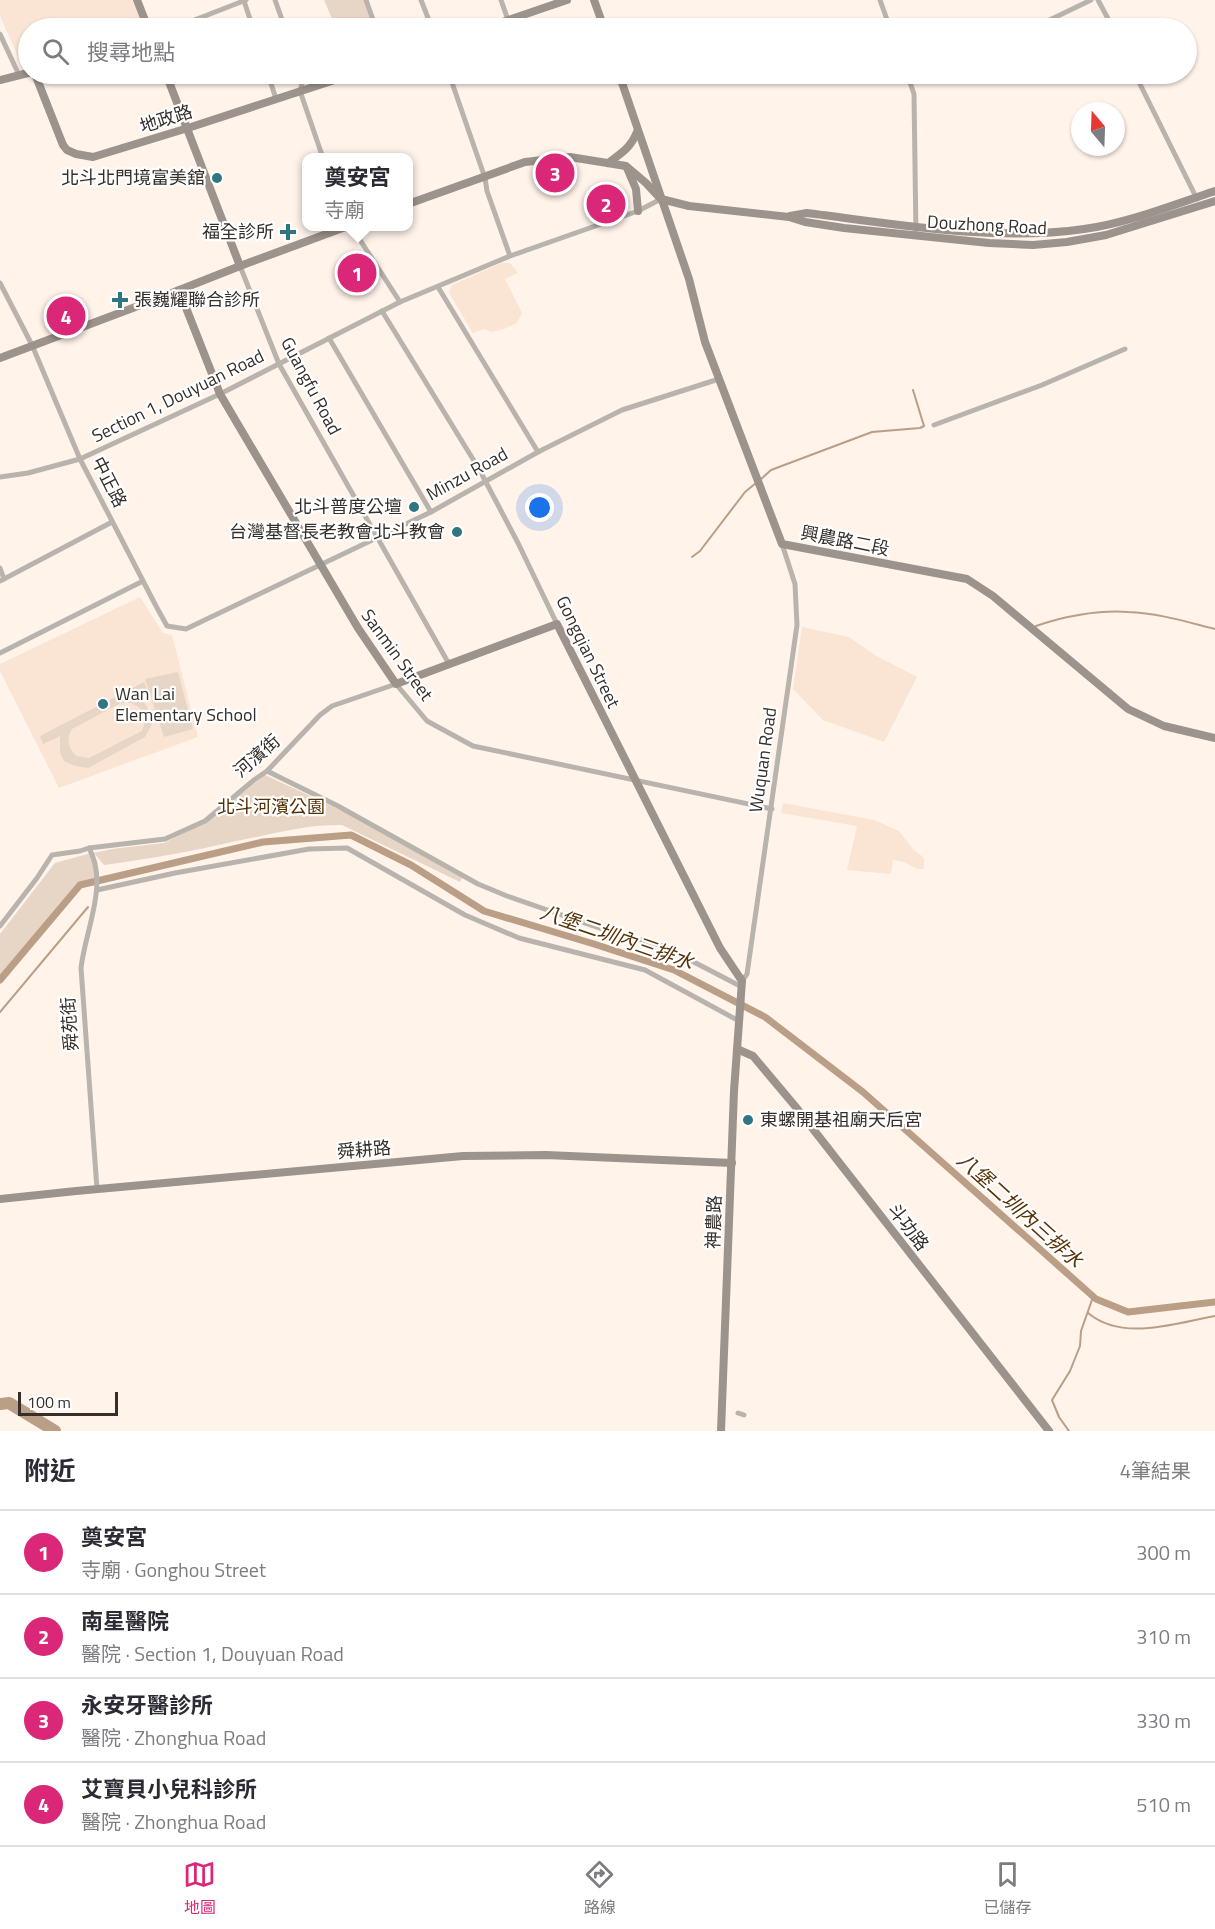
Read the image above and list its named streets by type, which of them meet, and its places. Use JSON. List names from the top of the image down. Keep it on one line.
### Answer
{"streets":{"street":["地政路","Douzhong Road","Guangfu Road","Section 1, Douyuan Road","Minzu Road","中正路","興農路二段","Gongqian Street","Sanmin Street","河濱街","Wuquan Road","舜苑街","舜耕路","神農路","斗功路"]},"crossings":[["地政路","Guangfu Road"],["Douzhong Road","Section 1, Douyuan Road"],["Douzhong Road","興農路二段"],["Guangfu Road","Section 1, Douyuan Road"],["Guangfu Road","Minzu Road"],["Guangfu Road","河濱街"],["Section 1, Douyuan Road","中正路"],["Section 1, Douyuan Road","興農路二段"],["Section 1, Douyuan Road","Gongqian Street"],["Section 1, Douyuan Road","Sanmin Street"],["Minzu Road","中正路"],["Minzu Road","興農路二段"],["Minzu Road","Gongqian Street"],["Minzu Road","Sanmin Street"],["興農路二段","Wuquan Road"],["Gongqian Street","Sanmin Street"],["Gongqian Street","河濱街"],["Gongqian Street","Wuquan Road"],["Sanmin Street","河濱街"],["Sanmin Street","Wuquan Road"],["河濱街","舜苑街"],["舜苑街","舜耕路"],["舜耕路","神農路"],["神農路","斗功路"]],"water":["八堡二圳內三排水"],"parks":["北斗河濱公園"],"places":{"other":["北斗北門境富美舘","北斗普度公壇","台灣基督長老教會北斗教會","Wan Lai Elementary School","東螺開基祖廟天后宮"],"health":["福全診所","張巍耀聯合診所"]},"scale_bar":"100 m","north":"top","page":{"search":"搜尋地點","pins":["3","2","1","4"],"popup":["奠安宮","寺廟"],"scale":"100 m","heading":["附近","4筆結果"],"list":[{"mark":"1","name":"奠安宮","note":"寺廟 · Gonghou Street","value":"300 m"},{"mark":"2","name":"南星醫院","note":"醫院 · Section 1, Douyuan Road","value":"310 m"},{"mark":"3","name":"永安牙醫診所","note":"醫院 · Zhonghua Road","value":"330 m"},{"mark":"4","name":"艾寶貝小兒科診所","note":"醫院 · Zhonghua Road","value":"510 m"}],"nav":["地圖","路線","已儲存"]}}
